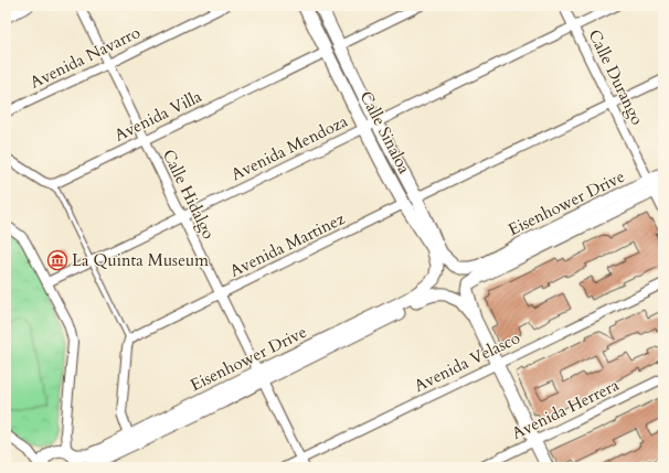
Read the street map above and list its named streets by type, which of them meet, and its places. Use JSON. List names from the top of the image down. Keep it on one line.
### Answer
{"streets":{"main road":["Calle Sinaloa","Eisenhower Drive"],"street":["Avenida Navarro","Calle Durango","Avenida Villa","Avenida Mendoza","Calle Hidalgo","Avenida Martinez","Avenida Velasco","Avenida Herrera"]},"crossings":[["Avenida Navarro","Calle Hidalgo"],["Calle Durango","Avenida Mendoza"],["Calle Durango","Eisenhower Drive"],["Avenida Villa","Calle Sinaloa"],["Avenida Villa","Calle Hidalgo"],["Calle Sinaloa","Avenida Mendoza"],["Calle Sinaloa","Eisenhower Drive"],["Calle Sinaloa","Avenida Martinez"],["Avenida Mendoza","Calle Hidalgo"],["Calle Hidalgo","Eisenhower Drive"],["Calle Hidalgo","Avenida Martinez"],["Calle Hidalgo","Avenida Velasco"]],"places":{"museum":["La Quinta Museum"]}}
